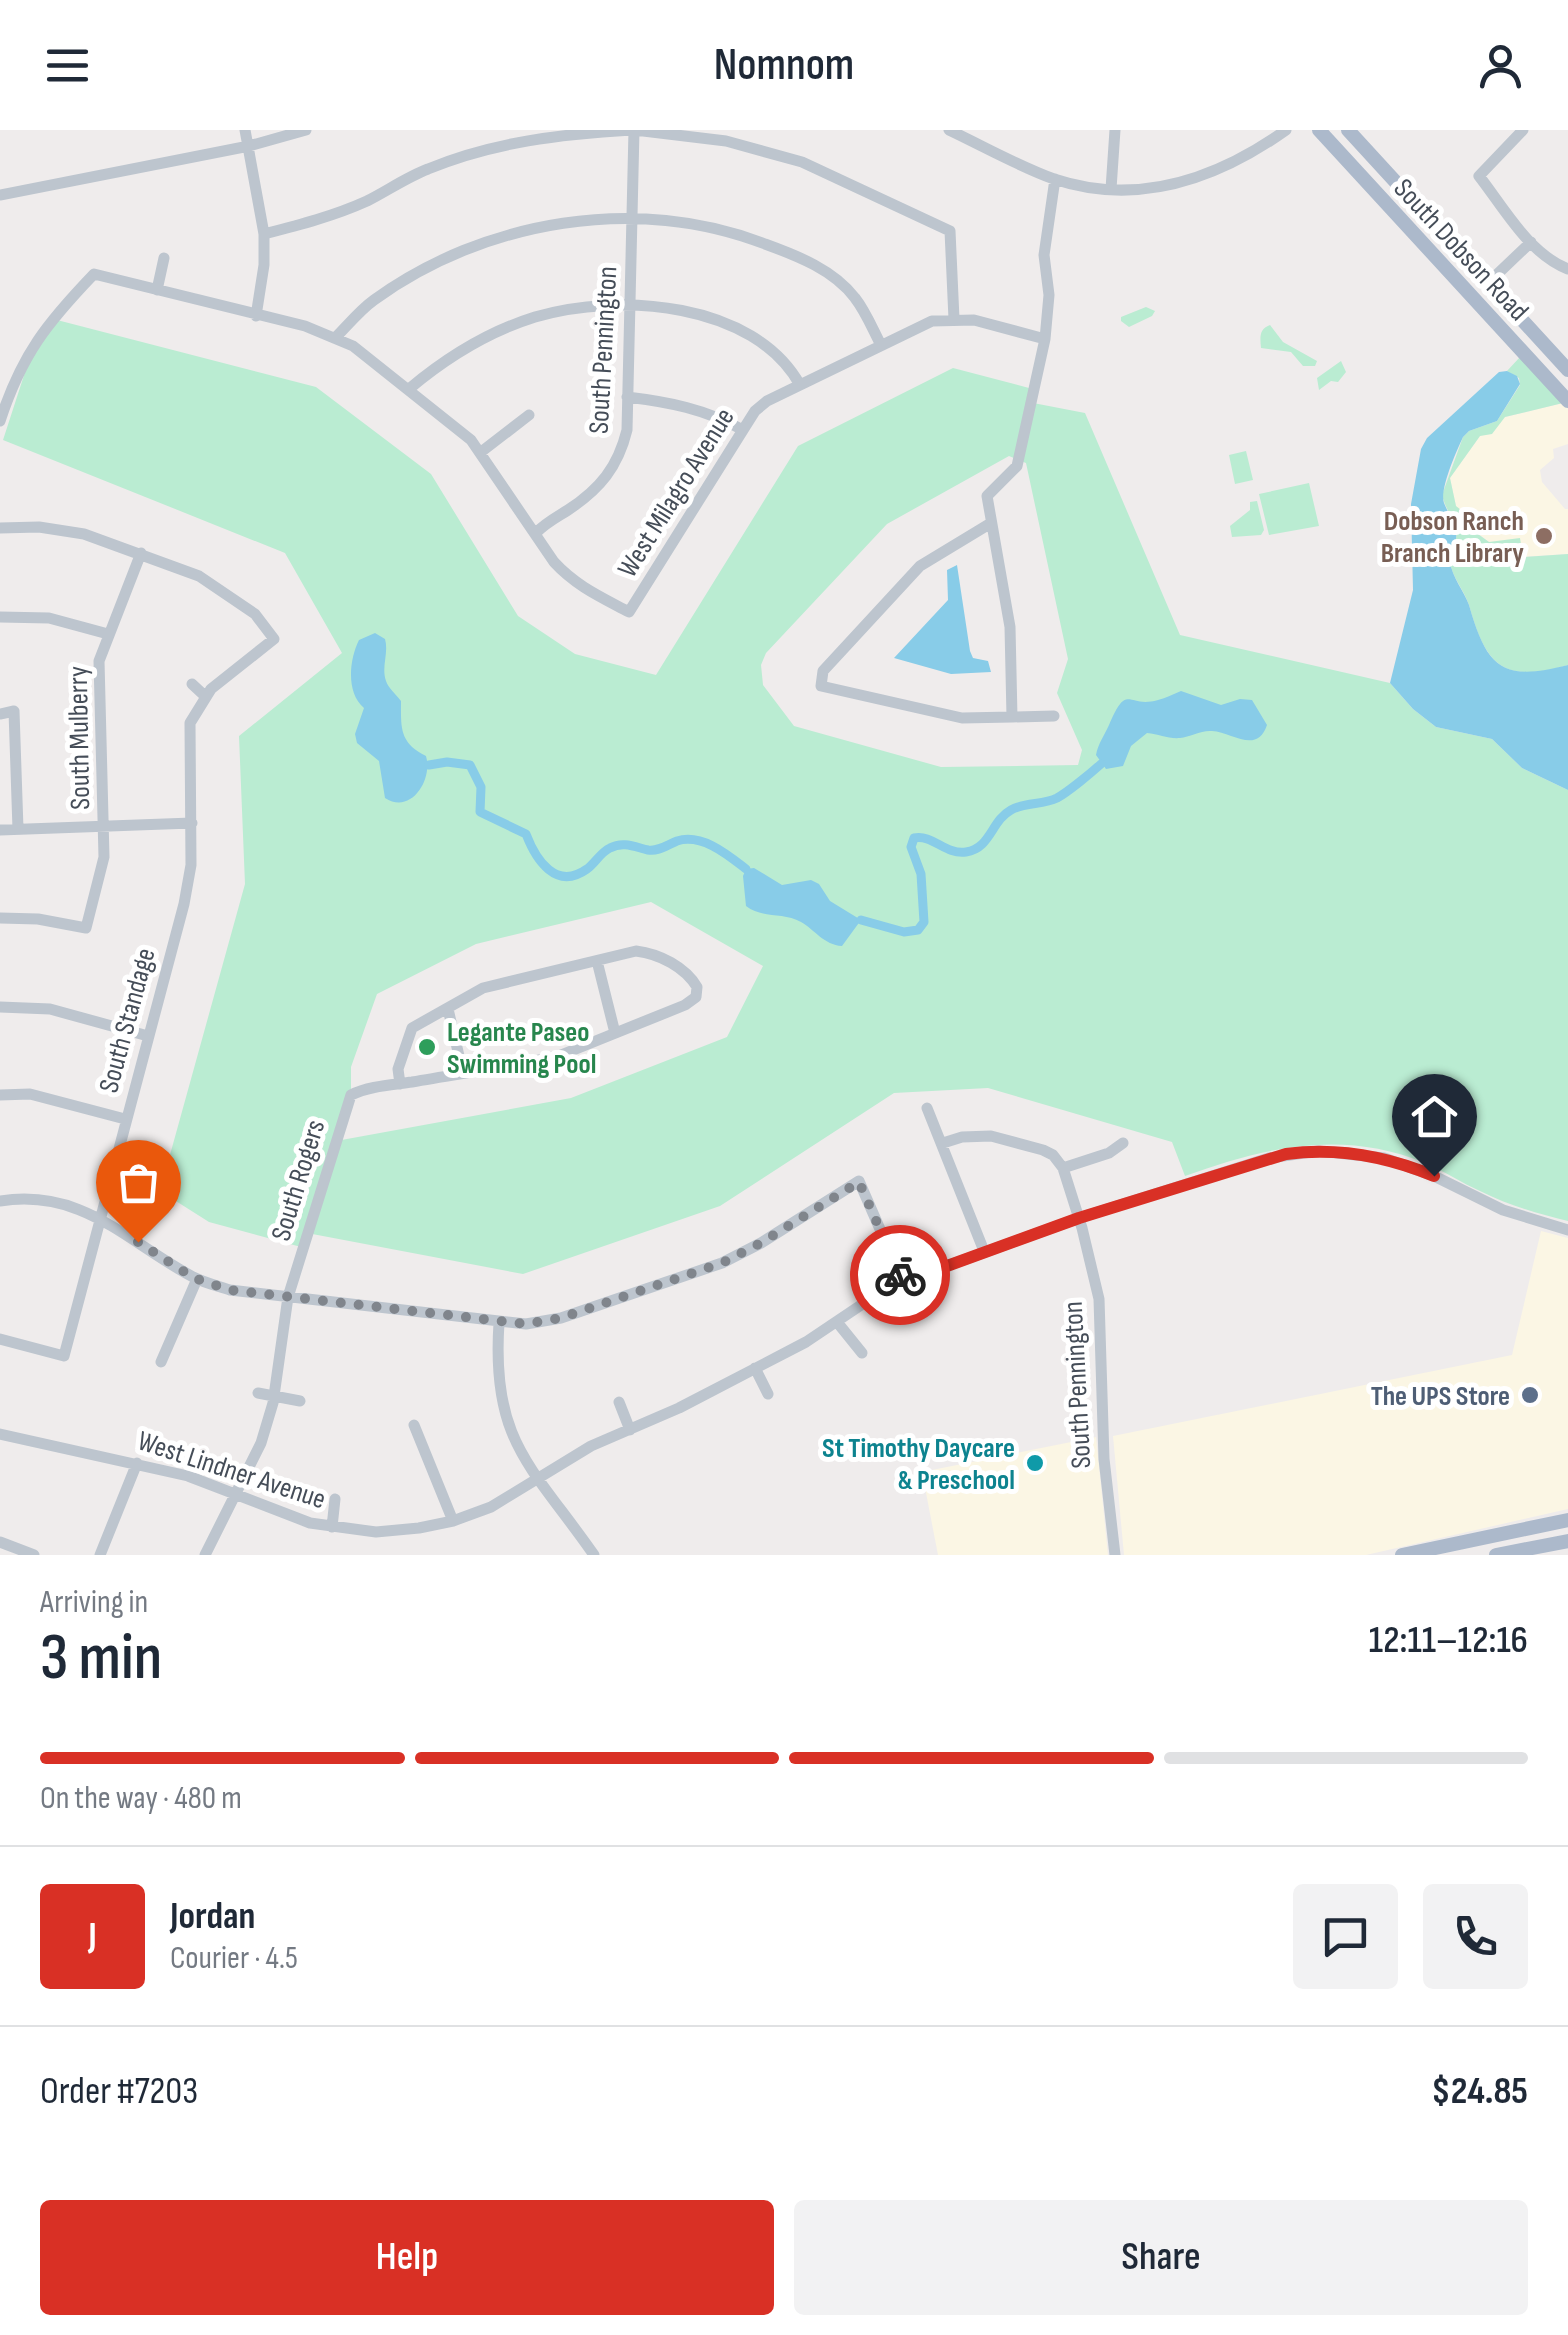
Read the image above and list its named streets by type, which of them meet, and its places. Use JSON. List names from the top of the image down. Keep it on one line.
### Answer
{"streets":{"main road":["South Dobson Road"],"street":["South Pennington","West Milagro Avenue","South Mulberry","South Standage","South Rogers","West Lindner Avenue"]},"crossings":[["South Pennington","West Milagro Avenue"],["South Pennington","West Lindner Avenue"],["South Rogers","West Lindner Avenue"]],"places":["Dobson Ranch Branch Library","Legante Paseo Swimming Pool","The UPS Store","St Timothy Daycare & Preschool"],"page":{"header":"Nomnom","heading":["3 min","Arriving in","12:11–12:16"],"panel":["Jordan","Courier · 4.5","Order #7203","$24.85"],"bar":"On the way · 480 m","round":"J","buttons":["Help","Share"]}}
